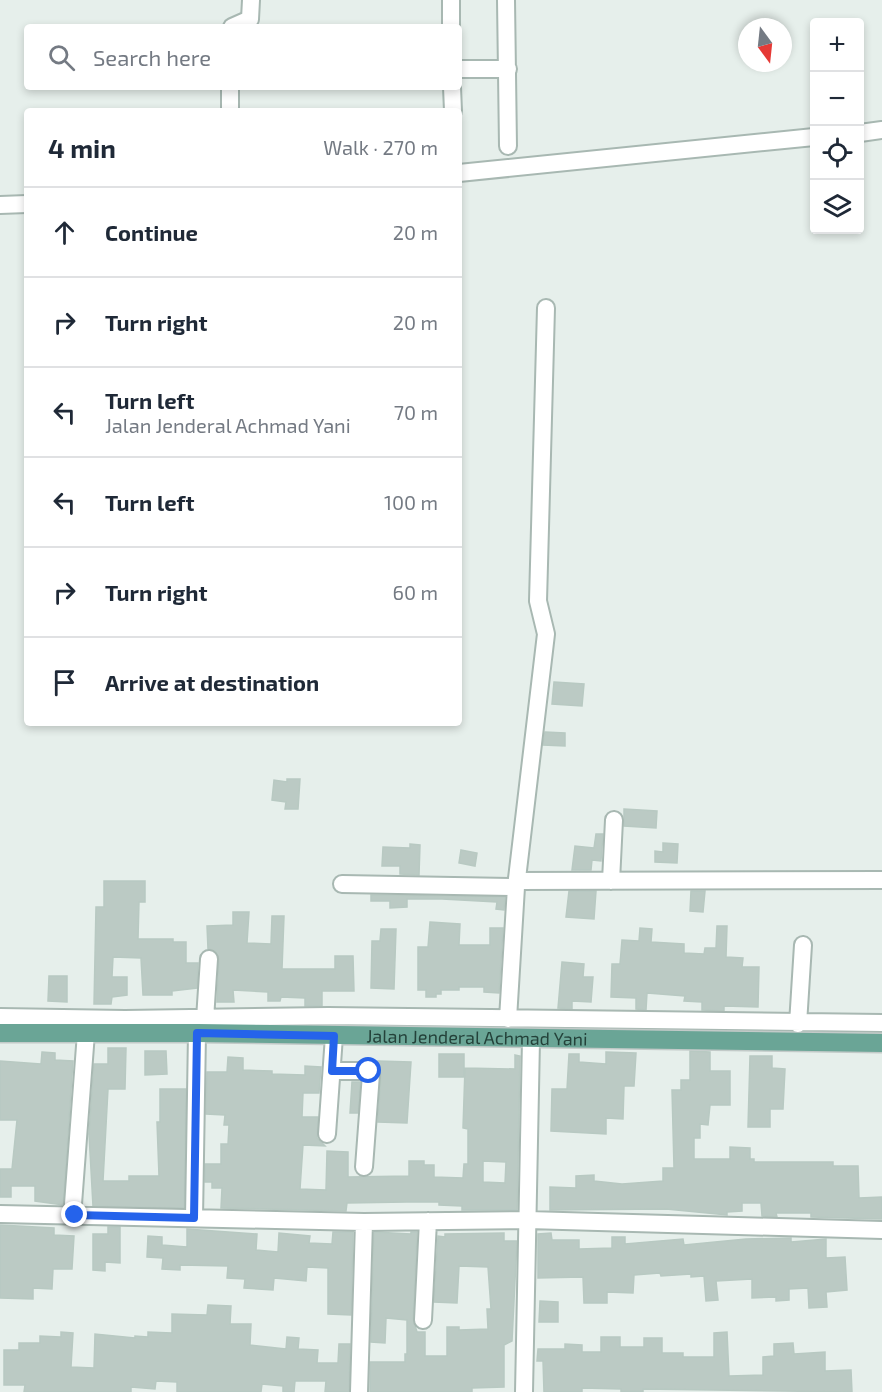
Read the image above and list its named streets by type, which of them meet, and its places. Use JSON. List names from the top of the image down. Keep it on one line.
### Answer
{"streets":{"main road":["Jalan Jenderal Achmad Yani"]},"north":"bottom","page":{"map_buttons":["+","−"],"search":"Search here","heading":["4 min","Walk · 270 m"],"list":[["Continue","20 m"],["Turn right","20 m"],["Turn left","Jalan Jenderal Achmad Yani","70 m"],["Turn left","100 m"],["Turn right","60 m"],"Arrive at destination"]}}
